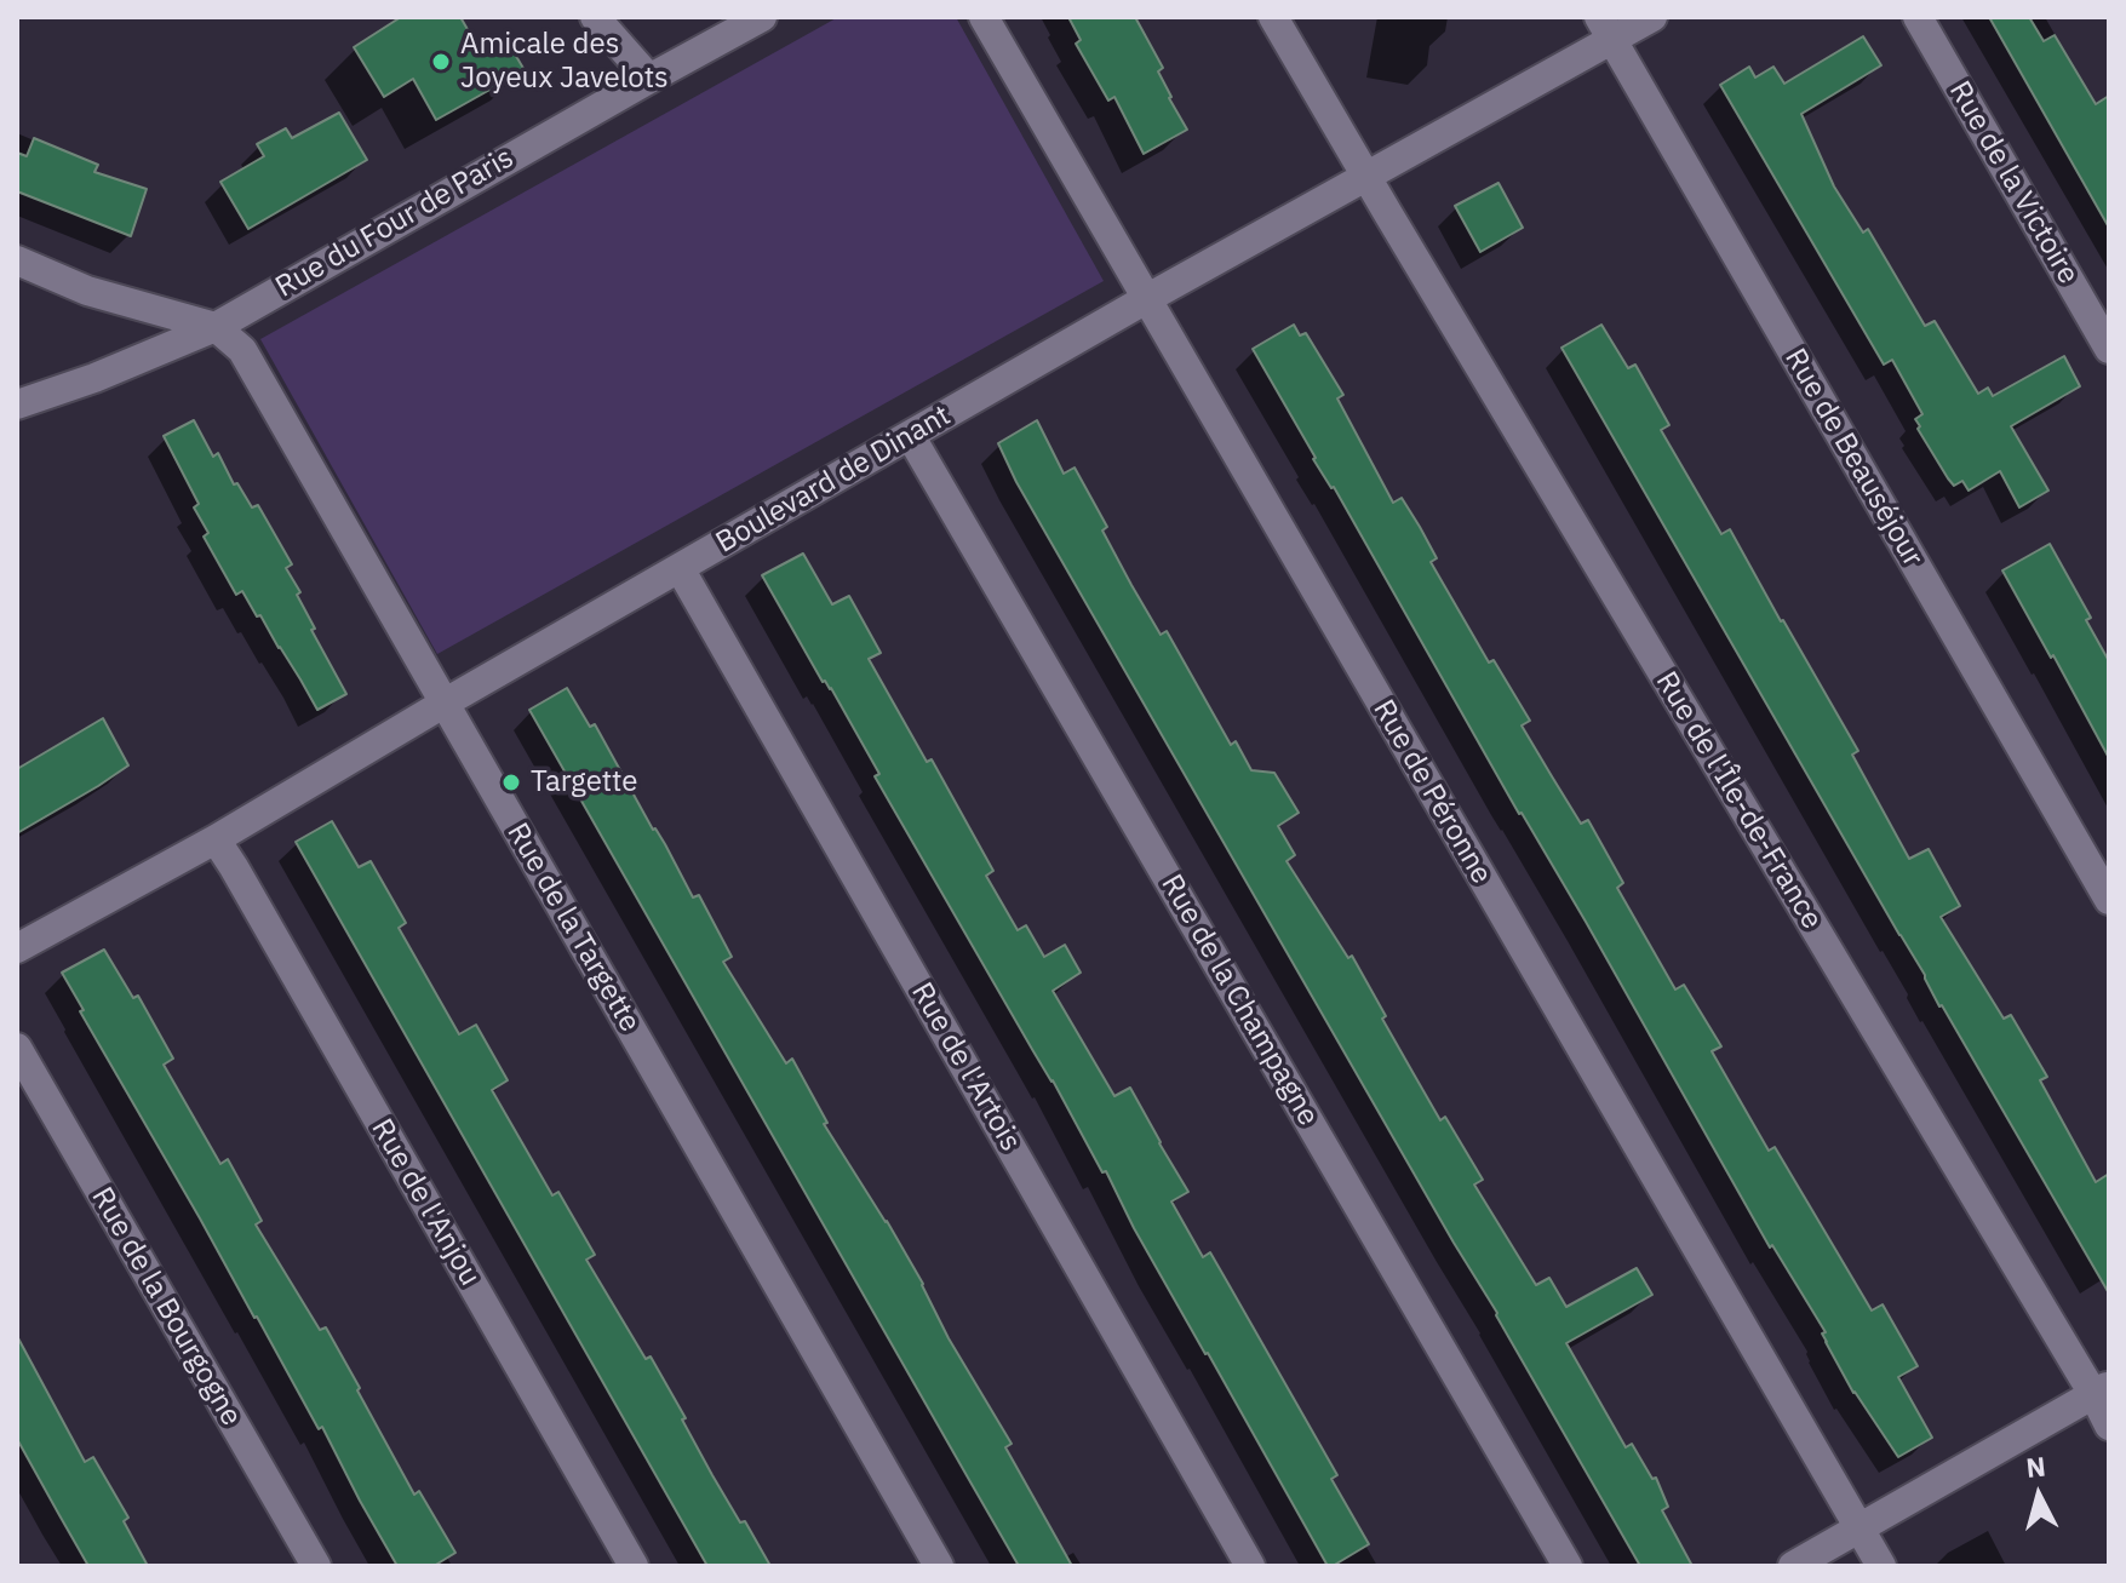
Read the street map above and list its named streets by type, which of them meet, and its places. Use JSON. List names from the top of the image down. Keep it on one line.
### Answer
{"streets":{"street":["Rue de la Victoire","Rue du Four de Paris","Rue de Beauséjour","Boulevard de Dinant","Rue de Péronne","Rue de l'Île-de-France","Rue de la Targette","Rue de la Champagne","Rue de l'Artois","Rue de l'Anjou","Rue de la Bourgogne"]},"crossings":[["Rue du Four de Paris","Rue de la Targette"],["Rue de Beauséjour","Boulevard de Dinant"],["Boulevard de Dinant","Rue de Péronne"],["Boulevard de Dinant","Rue de l'Île-de-France"],["Boulevard de Dinant","Rue de la Targette"],["Boulevard de Dinant","Rue de la Champagne"],["Boulevard de Dinant","Rue de l'Artois"],["Boulevard de Dinant","Rue de l'Anjou"]],"places":["Amicale des Joyeux Javelots","Targette"],"north":"top"}
